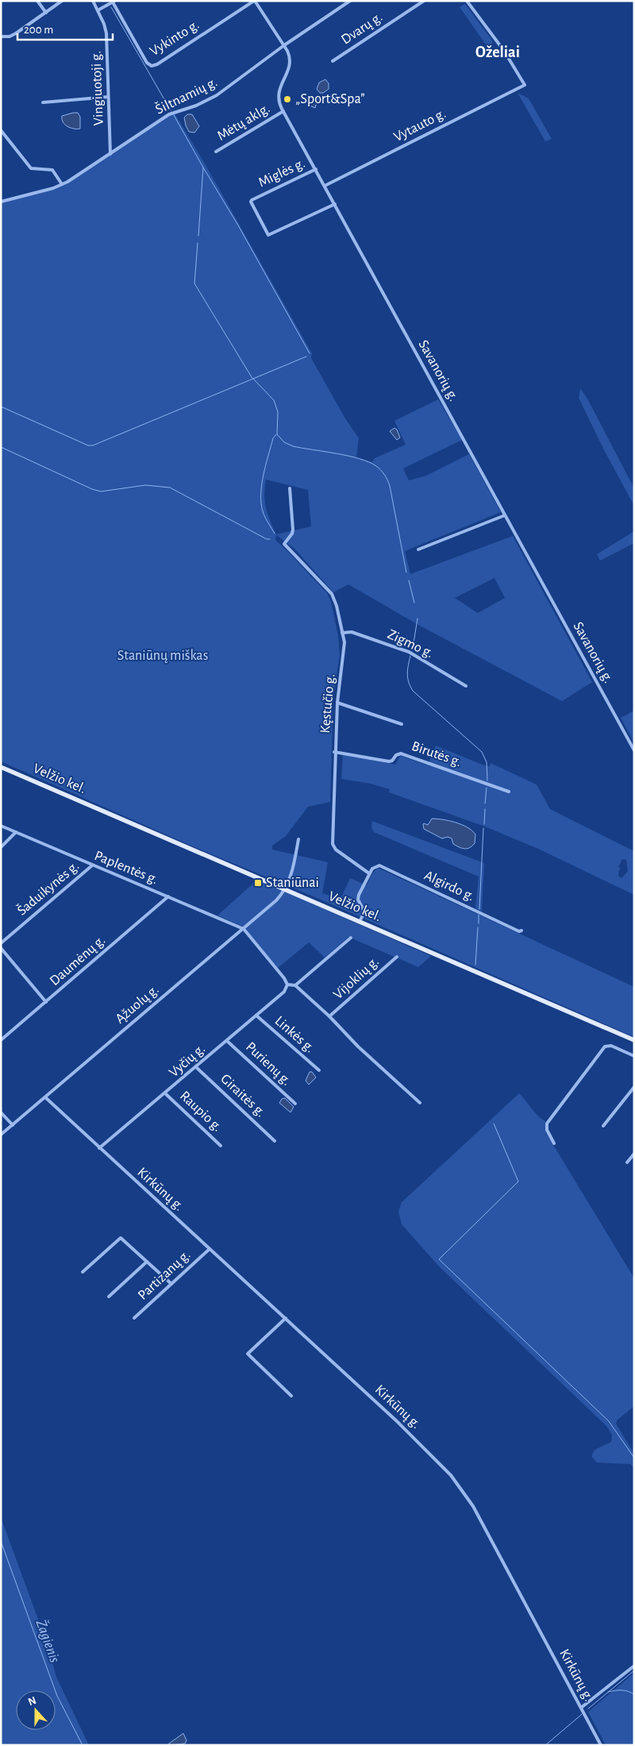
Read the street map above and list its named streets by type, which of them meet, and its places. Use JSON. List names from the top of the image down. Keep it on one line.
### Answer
{"streets":{"main road":["Velžio kel."],"street":["Dvarų g.","Vykinto g.","Vingiuotoji g.","Šiltnamių g.","Mėtų aklg.","Vytauto g.","Miglės g.","Savanorių g.","Zigmo g.","Kęstučio g.","Birutės g.","Paplentės g.","Algirdo g.","Šaduikynės g.","Daumėnų g.","Vijoklių g.","Ąžuolų g.","Linkės g.","Vyčių g.","Purienų g.","Giraitės g.","Raupio g.","Kirkūnų g.","Partizanų g."]},"crossings":[["Vykinto g.","Savanorių g."],["Vingiuotoji g.","Šiltnamių g."],["Šiltnamių g.","Savanorių g."],["Mėtų aklg.","Savanorių g."],["Vytauto g.","Savanorių g."],["Miglės g.","Savanorių g."],["Zigmo g.","Kęstučio g."],["Kęstučio g.","Birutės g."],["Kęstučio g.","Algirdo g."],["Velžio kel.","Ąžuolų g."],["Paplentės g.","Šaduikynės g."],["Paplentės g.","Daumėnų g."],["Paplentės g.","Ąžuolų g."],["Linkės g.","Vyčių g."],["Vyčių g.","Purienų g."],["Vyčių g.","Giraitės g."],["Vyčių g.","Raupio g."],["Vyčių g.","Kirkūnų g."],["Kirkūnų g.","Partizanų g."]],"districts":["Oželiai"],"water":["Žagienis"],"parks":["Staniūnų miškas"],"places":{"other":["„Sport&Spa”"],"transit":["Staniūnai"]},"scale_bar":"200 m","north":"top"}
